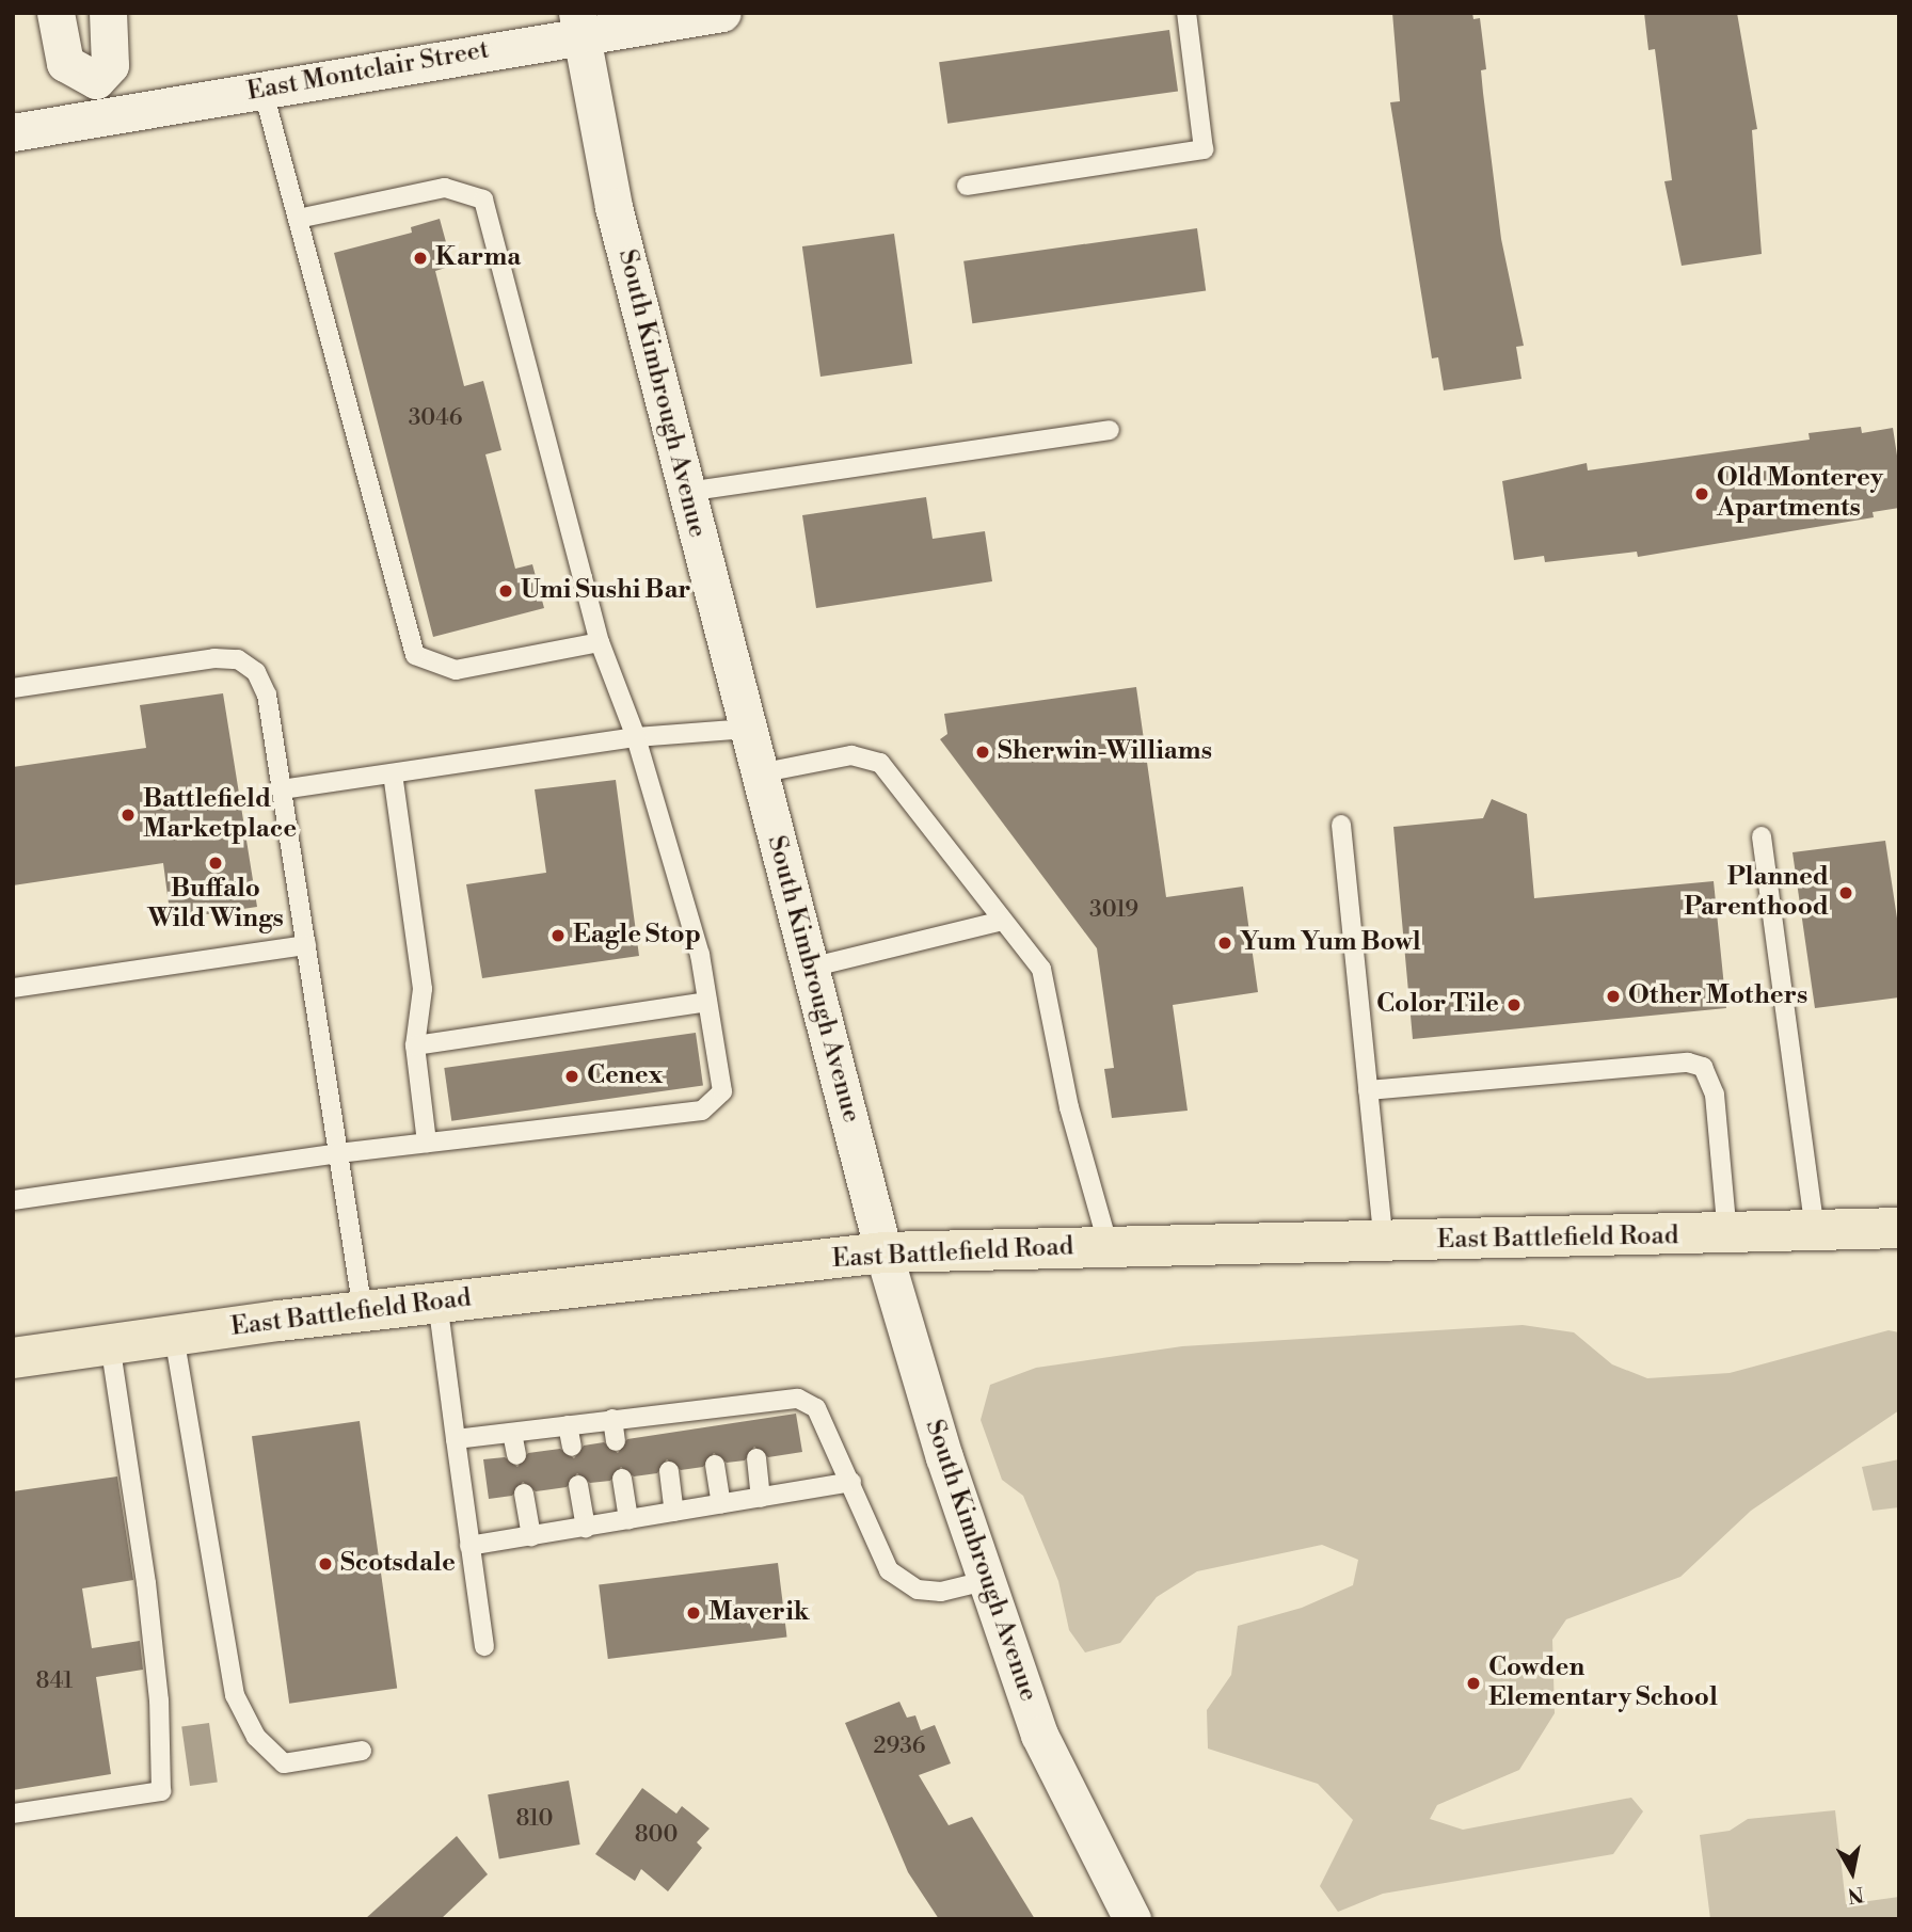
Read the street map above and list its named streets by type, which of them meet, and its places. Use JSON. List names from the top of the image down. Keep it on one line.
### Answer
{"streets":{"main road":["East Battlefield Road"],"street":["East Montclair Street","South Kimbrough Avenue"]},"crossings":[["East Montclair Street","South Kimbrough Avenue"],["South Kimbrough Avenue","East Battlefield Road"]],"places":["Karma","Old Monterey Apartments","Umi Sushi Bar","Sherwin-Williams","Battlefield Marketplace","Buffalo Wild Wings","Planned Parenthood","Eagle Stop","Yum Yum Bowl","Other Mothers","Color Tile","Cenex","Scotsdale","Maverik","Cowden Elementary School"],"house_numbers":["3046","3019","841","2936","810","800"],"north":"bottom"}
